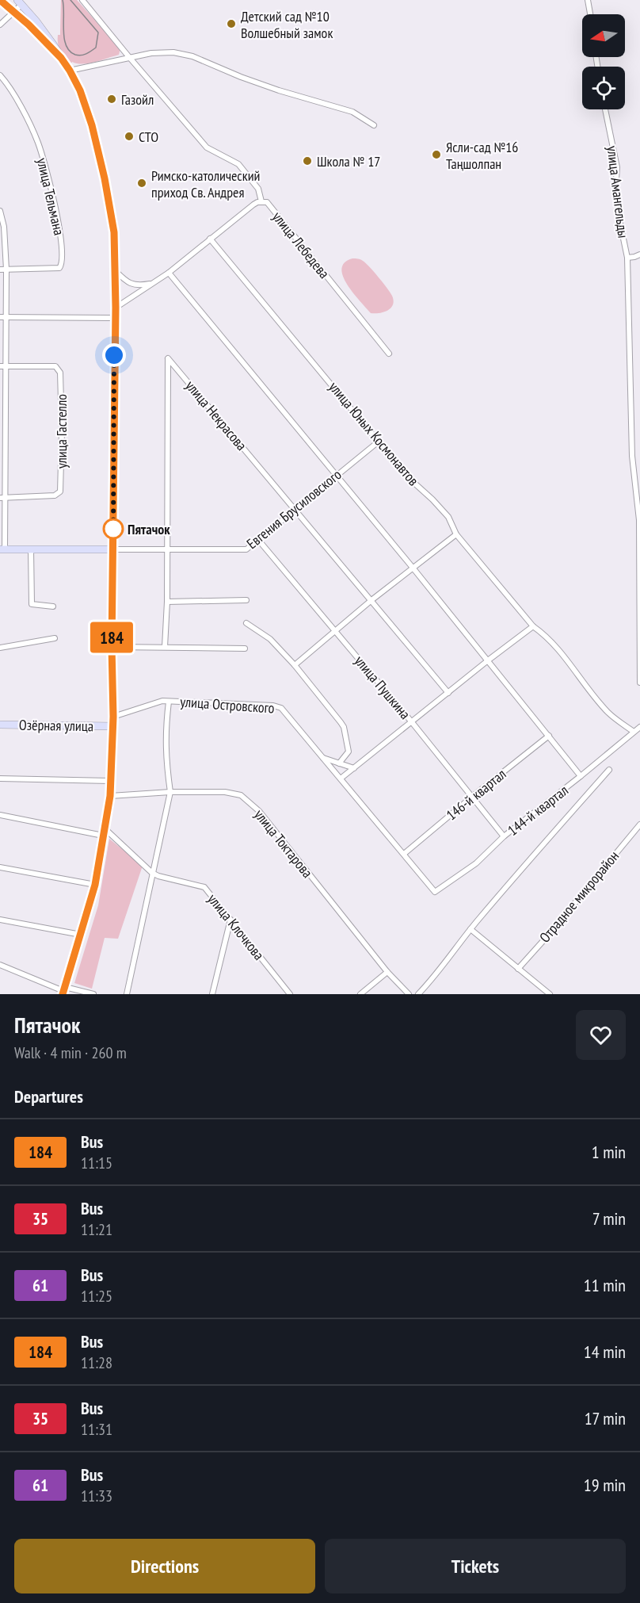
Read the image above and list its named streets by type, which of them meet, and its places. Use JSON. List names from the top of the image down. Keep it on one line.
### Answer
{"streets":{"main road":["Евгения Брусиловского","Озёрная улица"],"street":["улица Амангельды","улица Тельмана","улица Лебедева","улица Некрасова","улица Гастелло","улица Юных Космонавтов","улица Пушкина","улица Островского","146-й квартал","144-й квартал","улица Токтарова","Отрадное микрорайон","улица Клочкова"]},"crossings":[["улица Лебедева","улица Юных Космонавтов"],["улица Некрасова","Евгения Брусиловского"],["улица Юных Космонавтов","Евгения Брусиловского"],["улица Юных Космонавтов","144-й квартал"],["Евгения Брусиловского","улица Пушкина"],["улица Пушкина","146-й квартал"],["улица Пушкина","144-й квартал"],["улица Островского","146-й квартал"],["улица Островского","144-й квартал"]],"places":["Детский сад №10 Волшебный замок","Газойл","СТО","Ясли-сад №16 Таңшолпан","Школа № 17","Римско-католический приход Св. Андрея","Пятачок"],"lines":["bus line 184"],"north":"left","page":{"on_map":"184","heading":[["Пятачок","Walk · 4 min · 260 m"],"Departures"],"list":[{"mark":"184","name":"Bus","note":"11:15","value":"1 min"},{"mark":"35","name":"Bus","note":"11:21","value":"7 min"},{"mark":"61","name":"Bus","note":"11:25","value":"11 min"},{"mark":"184","name":"Bus","note":"11:28","value":"14 min"},{"mark":"35","name":"Bus","note":"11:31","value":"17 min"},{"mark":"61","name":"Bus","note":"11:33","value":"19 min"}],"buttons":["Directions","Tickets"]}}
